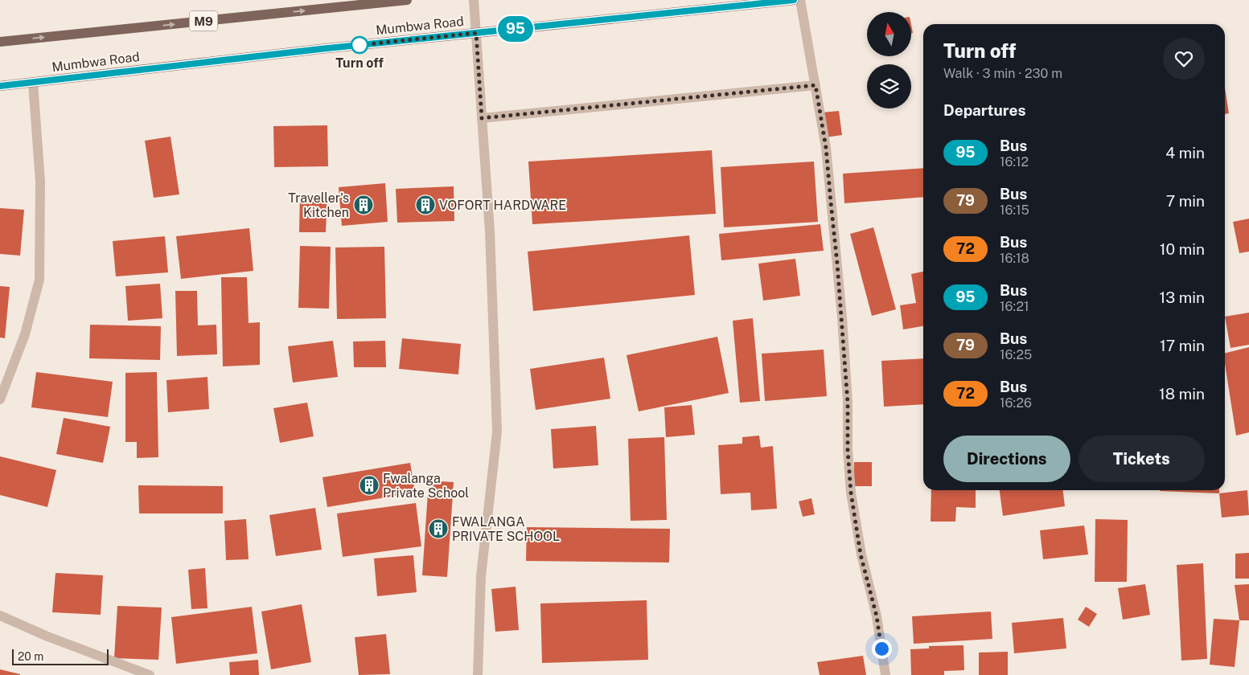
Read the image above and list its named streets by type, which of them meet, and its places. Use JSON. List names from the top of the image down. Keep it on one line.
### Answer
{"streets":{"main road":["M9","Mumbwa Road"]},"places":{"other":["Turn off"],"building":["Traveller's Kitchen","VOFORT HARDWARE","Fwalanga Private School","FWALANGA PRIVATE SCHOOL"]},"lines":["bus line 95"],"scale_bar":"20 m","north":"top","page":{"on_map":"95","heading":[["Turn off","Walk · 3 min · 230 m"],"Departures"],"list":[{"mark":"95","name":"Bus","note":"16:12","value":"4 min"},{"mark":"79","name":"Bus","note":"16:15","value":"7 min"},{"mark":"72","name":"Bus","note":"16:18","value":"10 min"},{"mark":"95","name":"Bus","note":"16:21","value":"13 min"},{"mark":"79","name":"Bus","note":"16:25","value":"17 min"},{"mark":"72","name":"Bus","note":"16:26","value":"18 min"}],"buttons":["Directions","Tickets"],"scale":"20 m"}}
